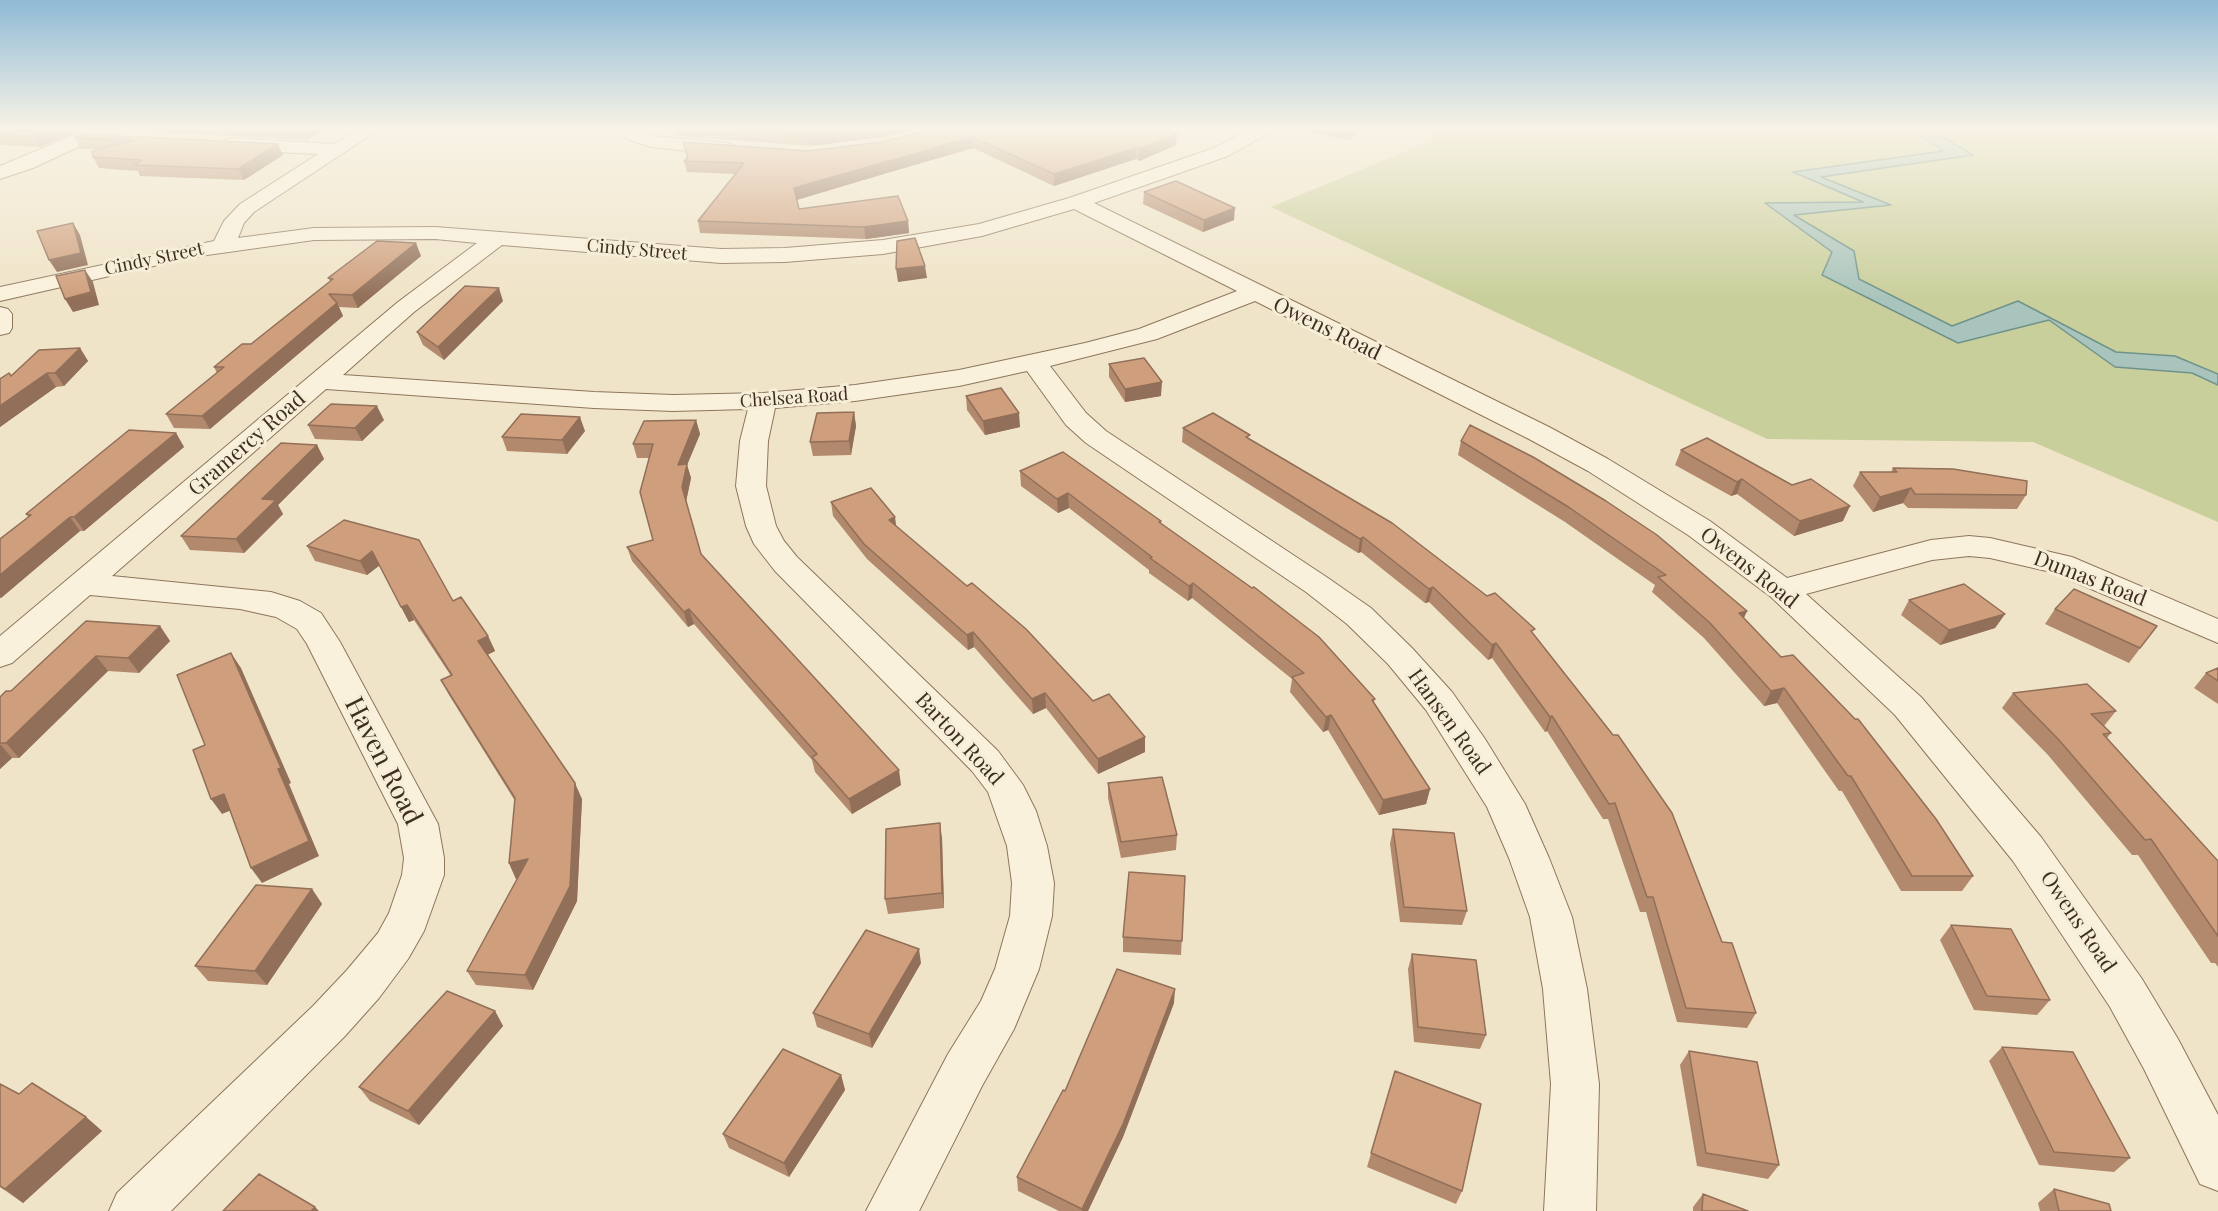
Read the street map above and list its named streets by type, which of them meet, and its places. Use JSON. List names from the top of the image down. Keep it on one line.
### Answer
{"streets":{"street":["Cindy Street","Owens Road","Chelsea Road","Gramercy Road","Dumas Road","Hansen Road","Barton Road","Haven Road"]},"crossings":[["Cindy Street","Owens Road"],["Cindy Street","Gramercy Road"],["Owens Road","Chelsea Road"],["Owens Road","Dumas Road"],["Chelsea Road","Gramercy Road"],["Chelsea Road","Hansen Road"],["Chelsea Road","Barton Road"],["Gramercy Road","Haven Road"]]}
